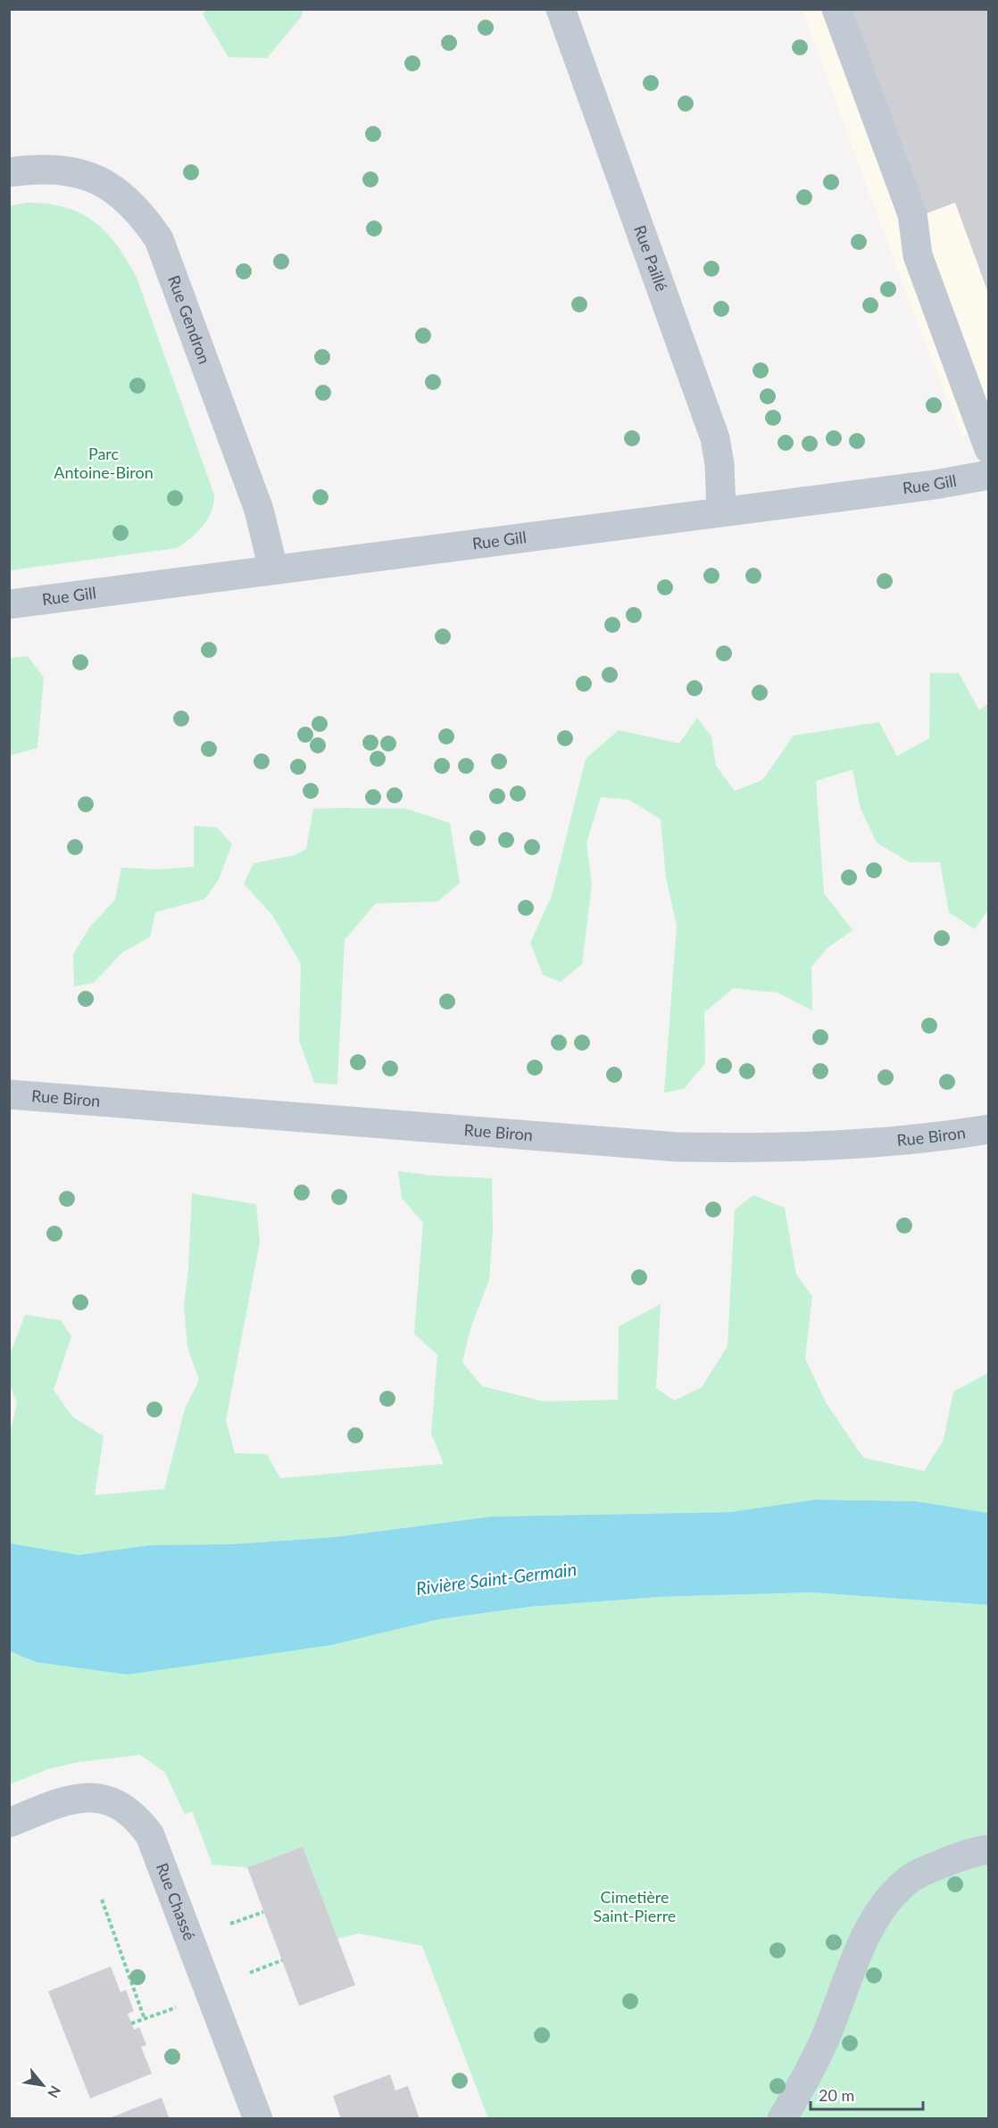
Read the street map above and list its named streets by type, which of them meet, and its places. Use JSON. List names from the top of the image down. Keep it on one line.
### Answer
{"streets":{"street":["Rue Paillé","Rue Gendron","Rue Gill","Rue Biron","Rue Chassé"]},"crossings":[["Rue Paillé","Rue Gill"],["Rue Gendron","Rue Gill"]],"water":["Rivière Saint-Germain"],"parks":["Parc Antoine-Biron","Cimetière Saint-Pierre"],"scale_bar":"20 m","north":"bottom right"}
